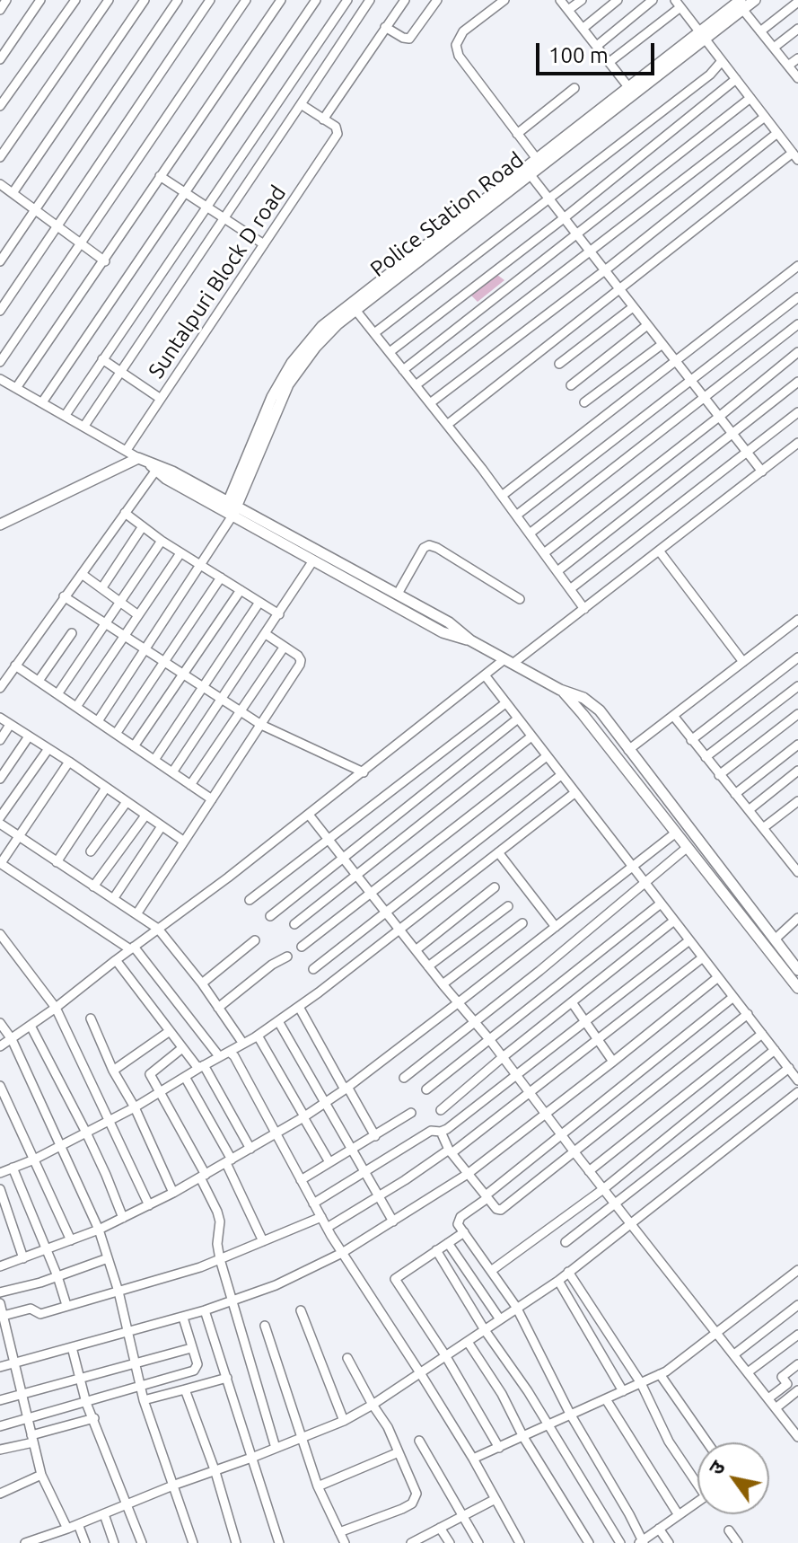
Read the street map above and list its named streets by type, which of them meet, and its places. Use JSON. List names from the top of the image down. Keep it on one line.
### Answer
{"streets":{"street":["Police Station Road","Suntalpuri Block D road"]},"scale_bar":"100 m","north":"top left"}
